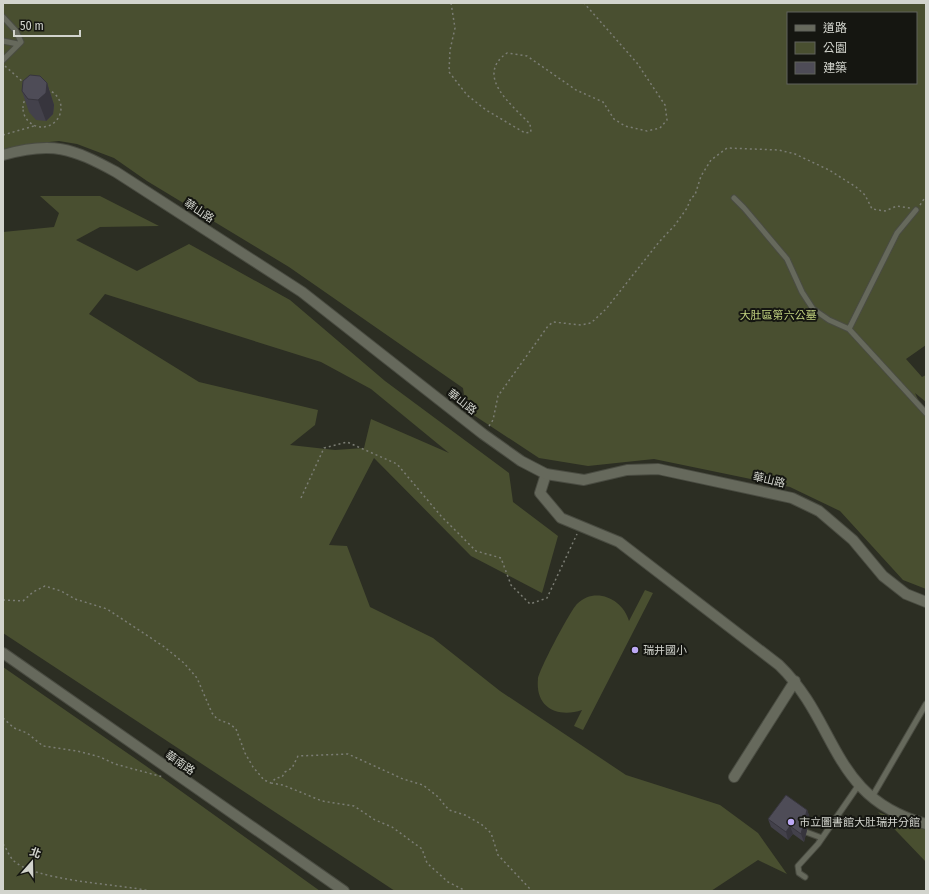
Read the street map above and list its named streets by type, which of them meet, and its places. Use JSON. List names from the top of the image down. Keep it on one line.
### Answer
{"streets":{"street":["華山路","華南路"]},"parks":["大肚區第六公墓"],"places":["瑞井國小","市立圖書館大肚瑞井分館"],"legend":["道路","公園","建築"],"scale_bar":"50 m","north":"top"}
